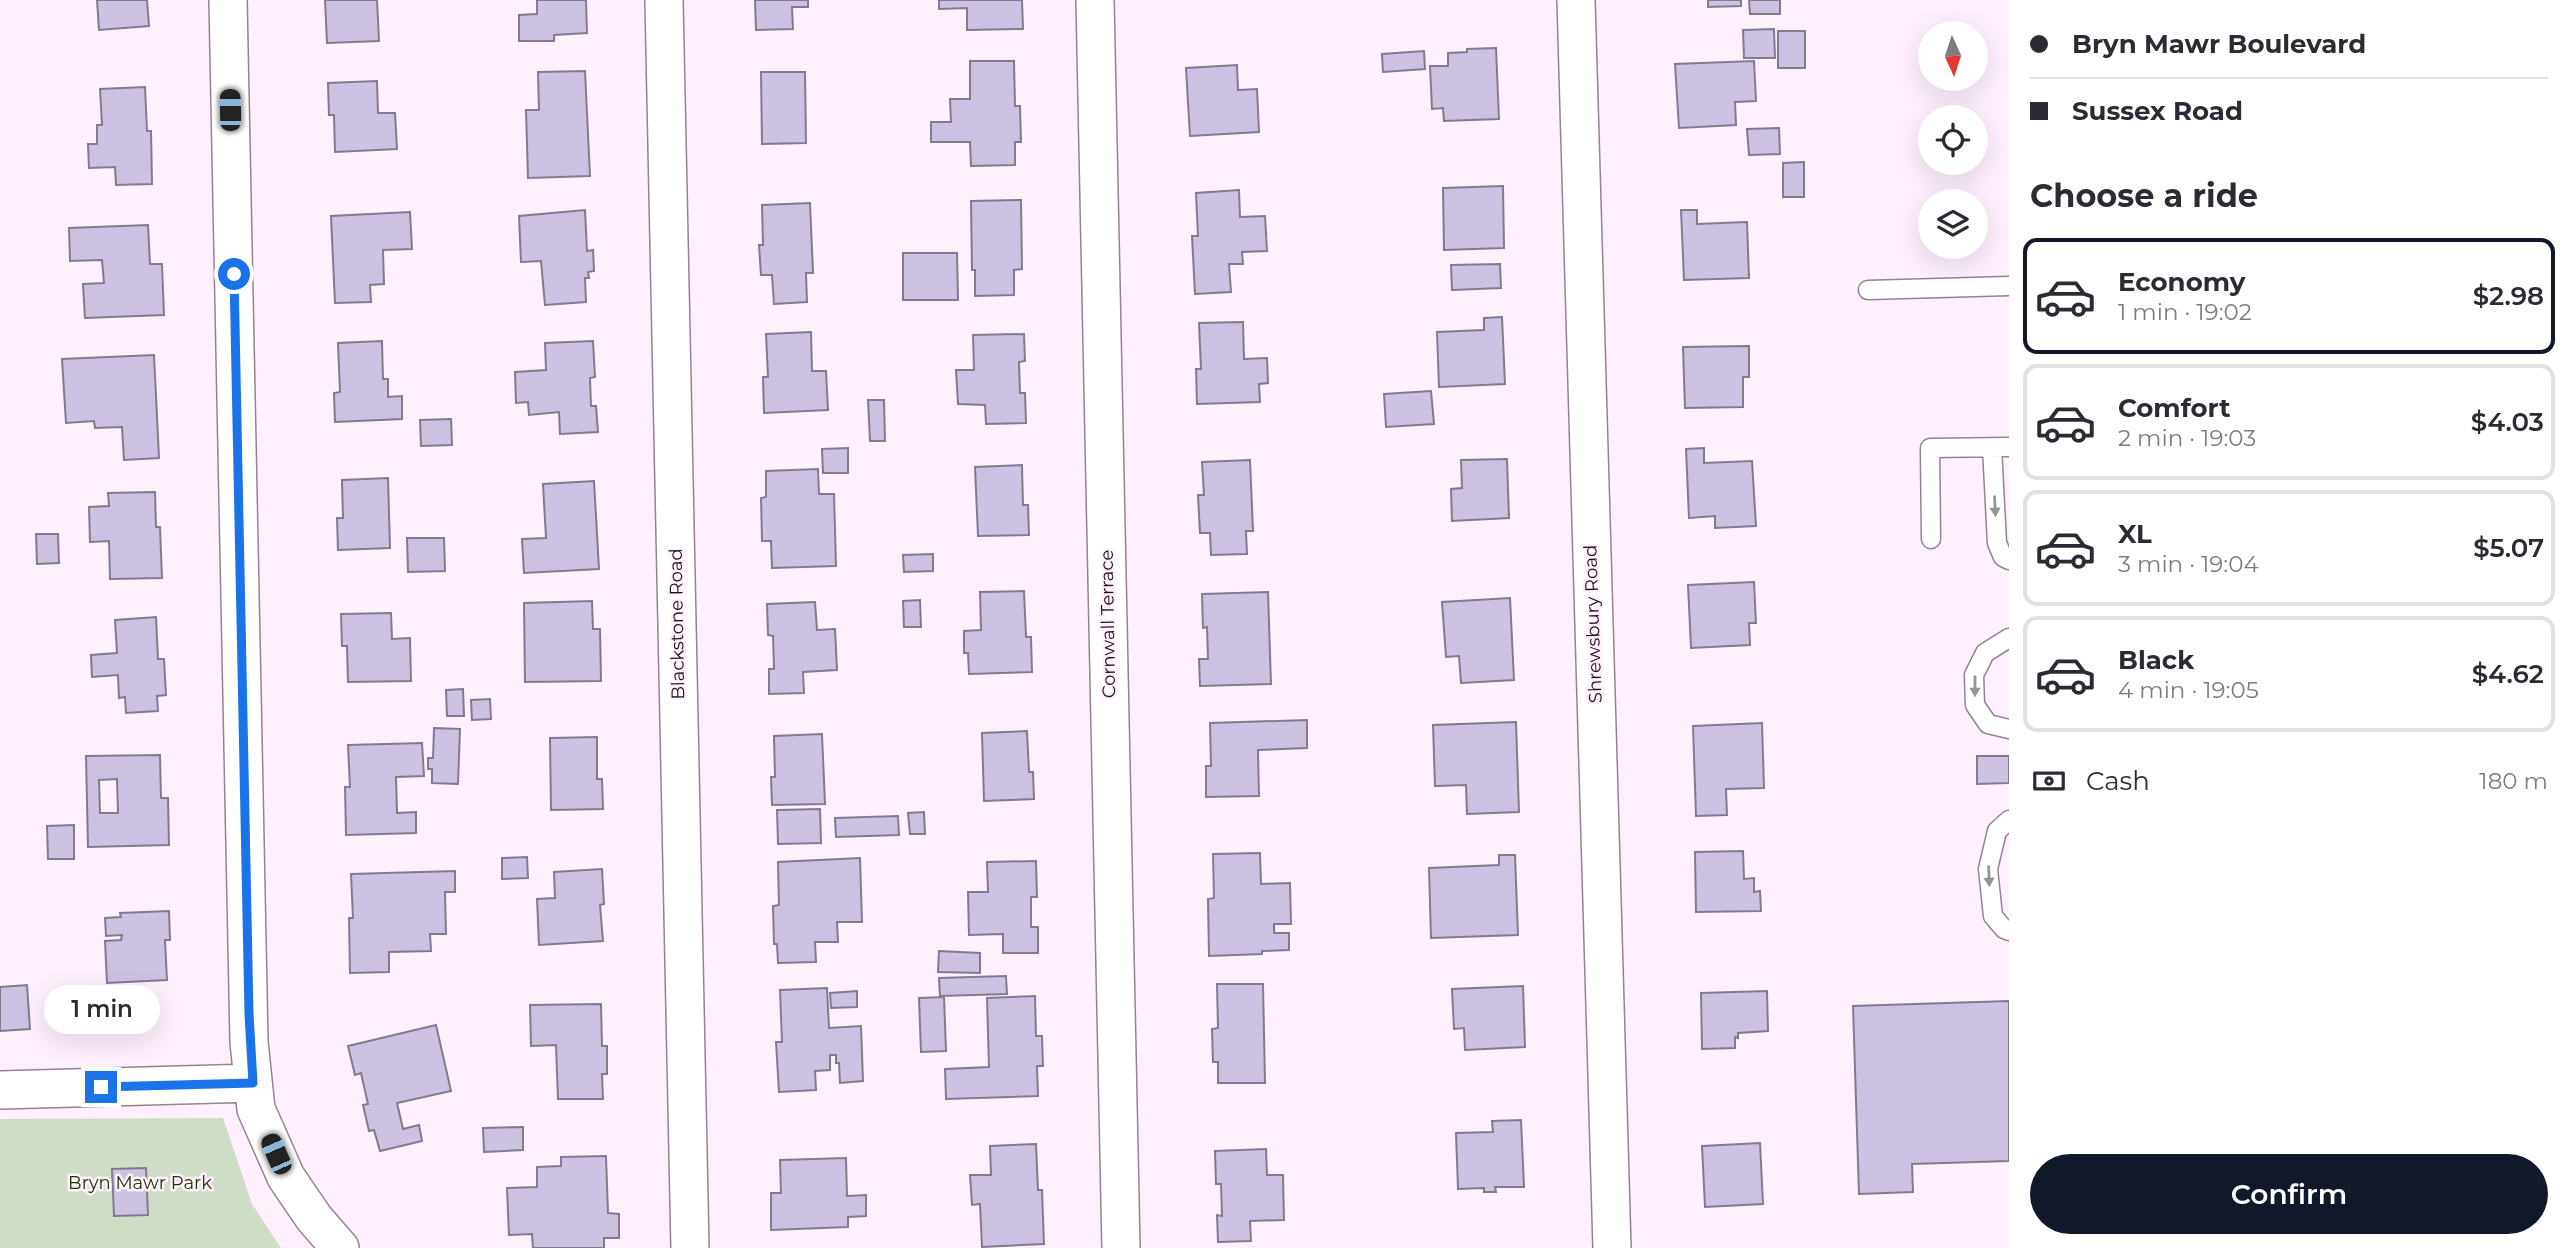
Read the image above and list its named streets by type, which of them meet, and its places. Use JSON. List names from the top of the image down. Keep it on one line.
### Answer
{"streets":{"street":["Blackstone Road","Cornwall Terrace","Shrewsbury Road"]},"parks":["Bryn Mawr Park"],"north":"bottom","page":{"banner":["Bryn Mawr Boulevard","Sussex Road"],"heading":"Choose a ride","list":[{"name":"Economy","note":"1 min · 19:02","value":"$2.98"},{"name":"Comfort","note":"2 min · 19:03","value":"$4.03"},{"name":"XL","note":"3 min · 19:04","value":"$5.07"},{"name":"Black","note":"4 min · 19:05","value":"$4.62"}],"pay":["Cash","180 m"],"bubble":"1 min","buttons":"Confirm"}}
